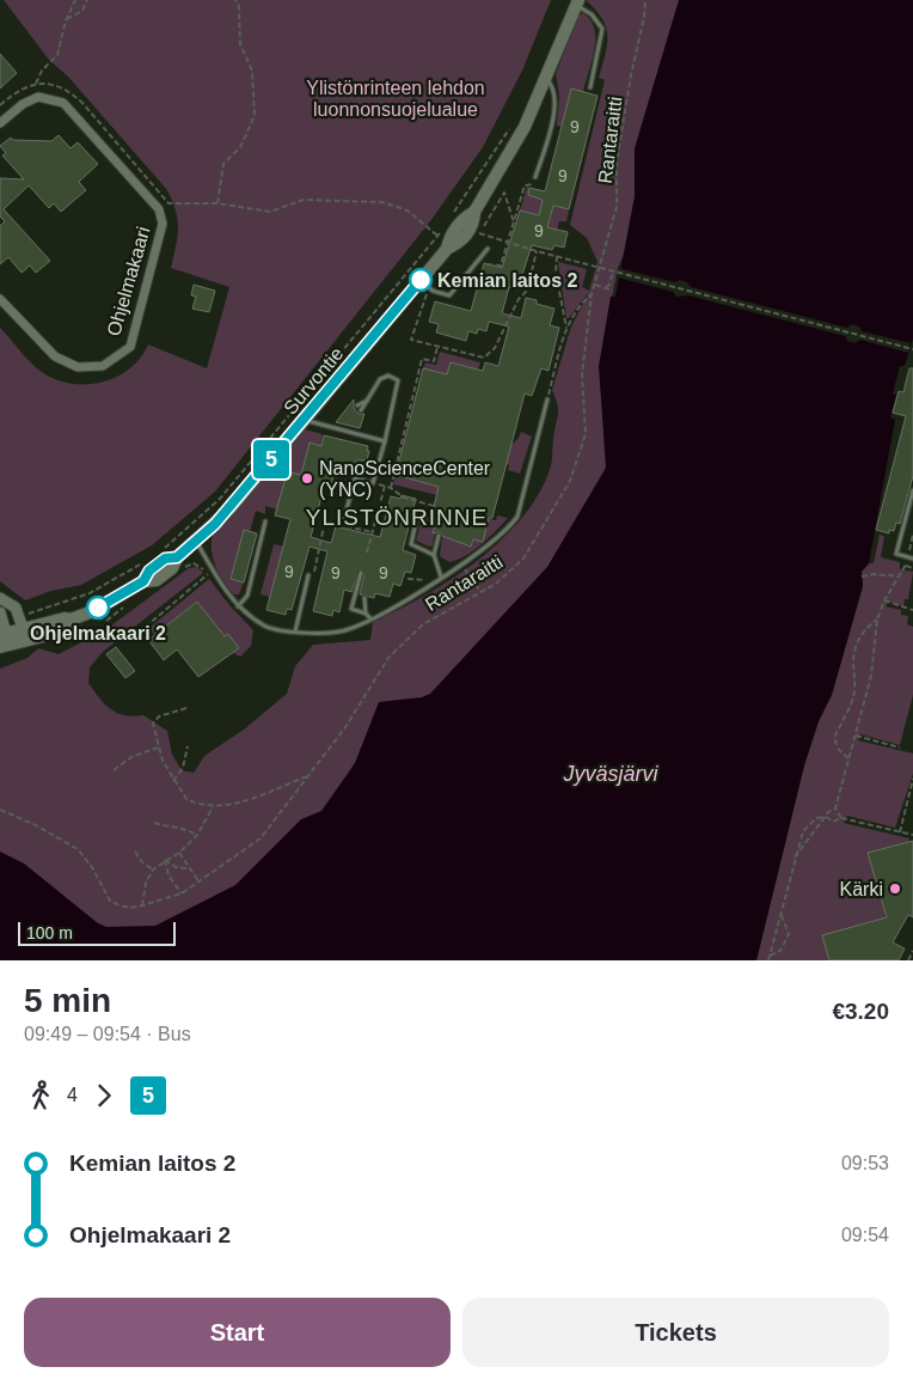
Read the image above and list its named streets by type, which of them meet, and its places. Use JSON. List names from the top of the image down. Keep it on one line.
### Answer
{"streets":{"main road":["Survontie"],"street":["Ohjelmakaari"],"path":["Rantaraitti"]},"districts":["YLISTÖNRINNE"],"water":["Jyväsjärvi"],"parks":["Ylistönrinteen lehdon luonnonsuojelualue"],"places":["Kemian laitos 2","NanoScienceCenter (YNC)","Ohjelmakaari 2","Kärki"],"lines":["bus line 5"],"house_numbers":["9","9","9","9","9","9"],"scale_bar":"100 m","page":{"on_map":"5","scale":"100 m","heading":["5 min","09:49 – 09:54 · Bus","€3.20"],"legs":["4","5"],"list":[{"name":"Kemian laitos 2","value":"09:53"},{"name":"Ohjelmakaari 2","value":"09:54"}],"buttons":["Start","Tickets"]}}
